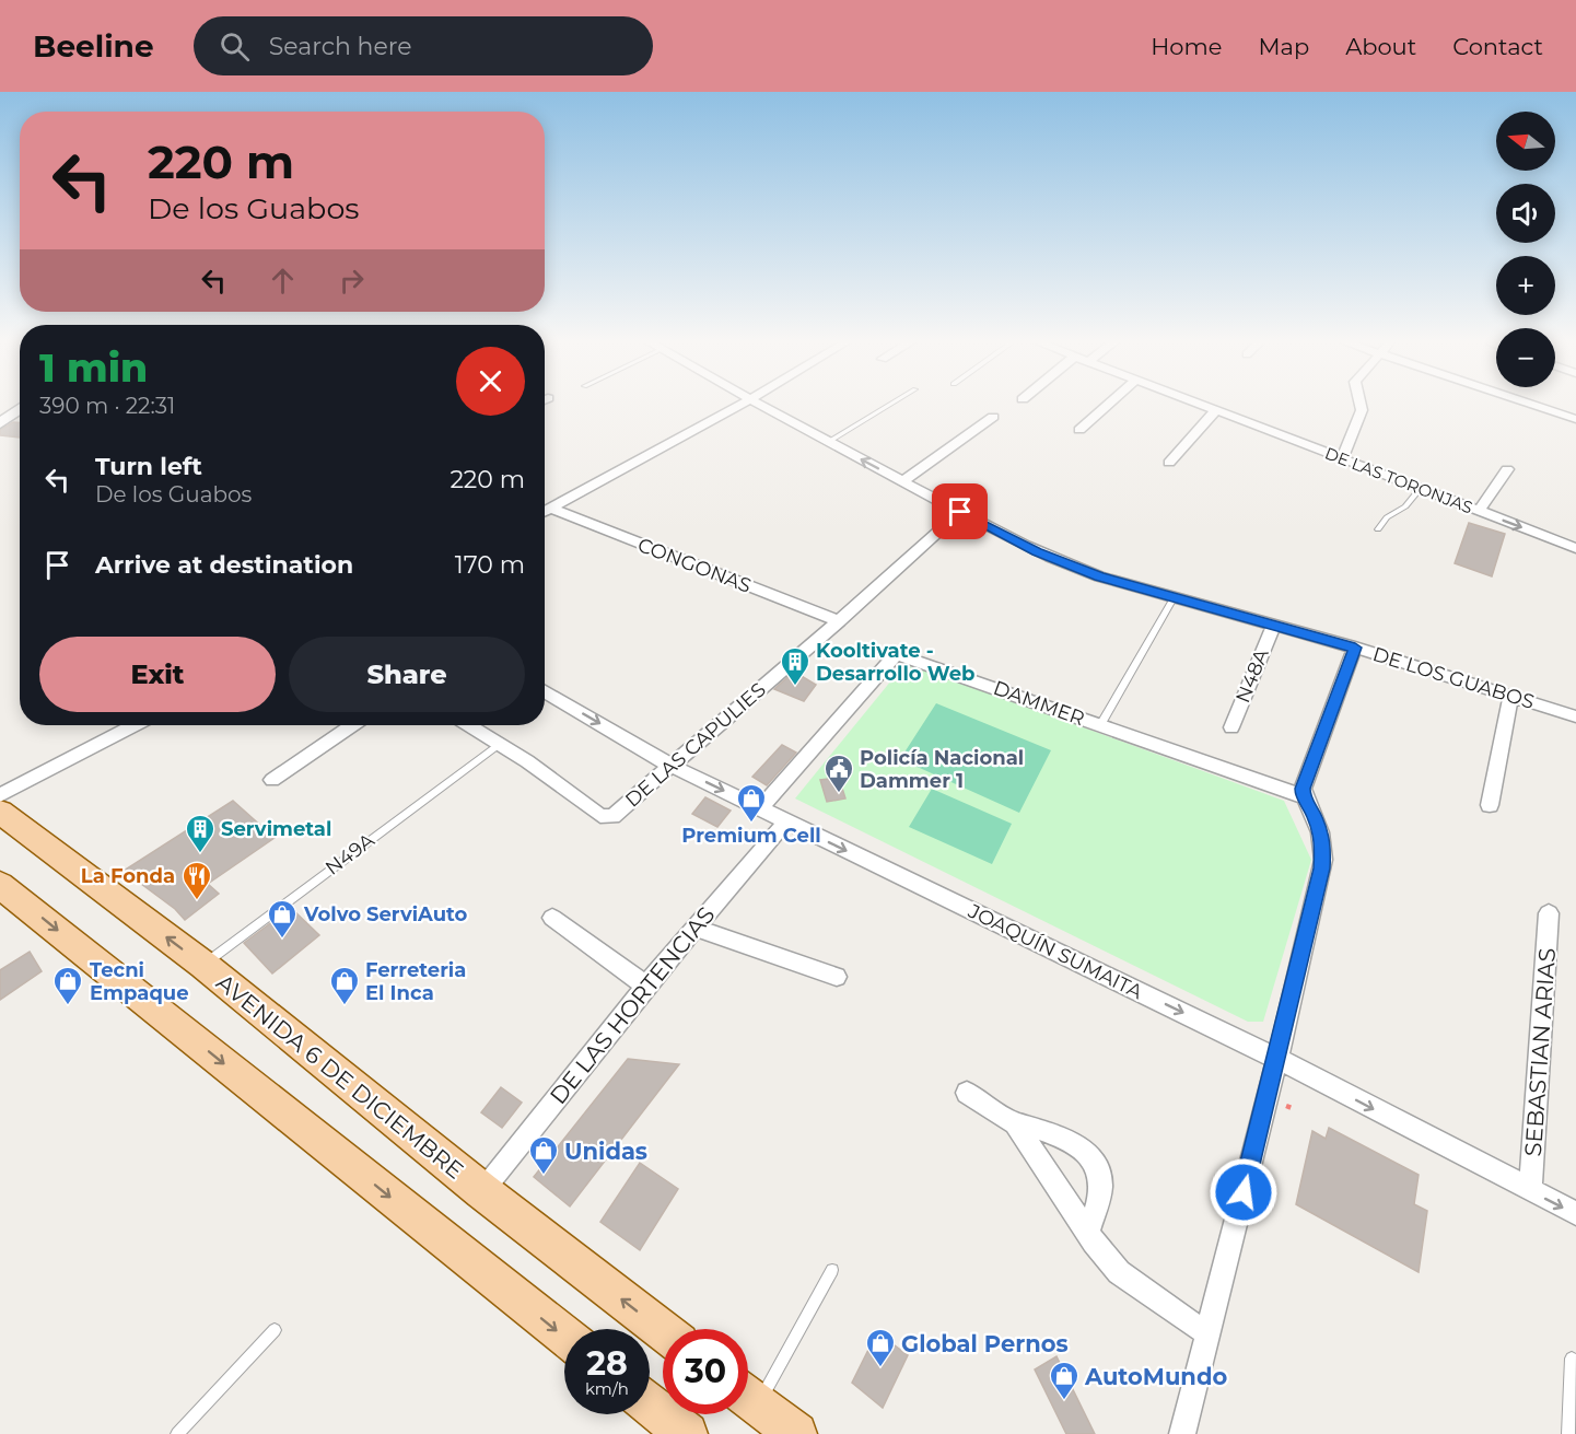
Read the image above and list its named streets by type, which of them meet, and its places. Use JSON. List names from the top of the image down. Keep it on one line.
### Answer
{"streets":{"main road":["AVENIDA 6 DE DICIEMBRE"],"street":["DE LAS TORONJAS","CONGONAS","N48A","DE LOS GUABOS","DAMMER","DE LAS CAPULIES","JOAQUÍN SUMAITA","DE LAS HORTENCIAS","SEBASTIAN ARIAS"],"lane":["N49A"]},"crossings":[["CONGONAS","DE LAS CAPULIES"],["N48A","DE LOS GUABOS"],["DE LOS GUABOS","DE LAS CAPULIES"],["DAMMER","JOAQUÍN SUMAITA"],["DE LAS CAPULIES","N49A"],["DE LAS CAPULIES","JOAQUÍN SUMAITA"],["N49A","AVENIDA 6 DE DICIEMBRE"],["JOAQUÍN SUMAITA","DE LAS HORTENCIAS"],["JOAQUÍN SUMAITA","SEBASTIAN ARIAS"],["DE LAS HORTENCIAS","AVENIDA 6 DE DICIEMBRE"]],"one_way":["JOAQUÍN SUMAITA"],"places":{"building":["Kooltivate - Desarrollo Web","Servimetal"],"public building":["Policía Nacional Dammer 1"],"shop":["Premium Cell","Volvo ServiAuto","Tecni Empaque","Ferreteria El Inca","Unidas","Global Pernos","AutoMundo"],"restaurant":["La Fonda"]},"north":"left","page":{"header":"Beeline","search":"Search here","nav":["Home","Map","About","Contact"],"map_buttons":["+","−"],"turn":["220 m","De los Guabos"],"heading":["1 min","390 m · 22:31"],"list":[{"name":"Turn left","note":"De los Guabos","value":"220 m"},{"name":"Arrive at destination","value":"170 m"}],"buttons":["Exit","Share"],"speed":"28 km/h","limit":"30"}}
